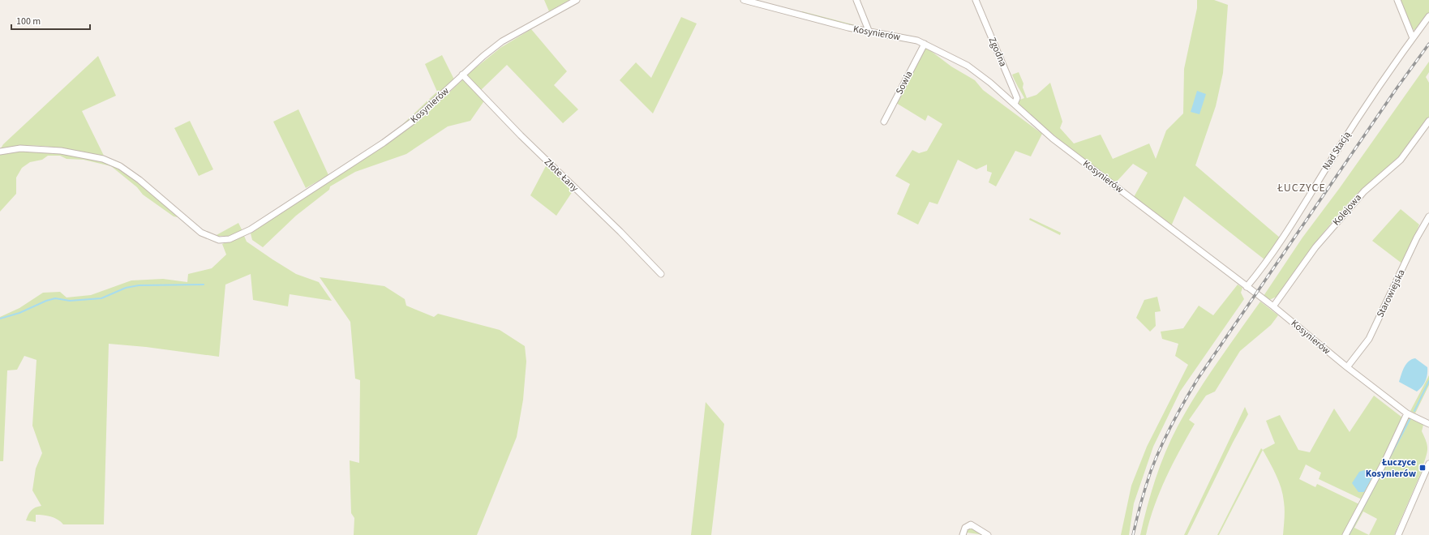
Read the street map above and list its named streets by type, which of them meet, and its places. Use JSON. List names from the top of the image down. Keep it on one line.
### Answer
{"streets":{"street":["Kosynierów","Zgodna","Sowia","Nad Stacją","Złote Łany","Kolejowa","Starowiejska"]},"crossings":[["Kosynierów","Zgodna"],["Kosynierów","Sowia"],["Kosynierów","Nad Stacją"],["Kosynierów","Złote Łany"],["Kosynierów","Kolejowa"],["Kosynierów","Starowiejska"]],"districts":["ŁUCZYCE"],"places":{"transit":["Łuczyce Kosynierów"]},"scale_bar":"100 m"}
